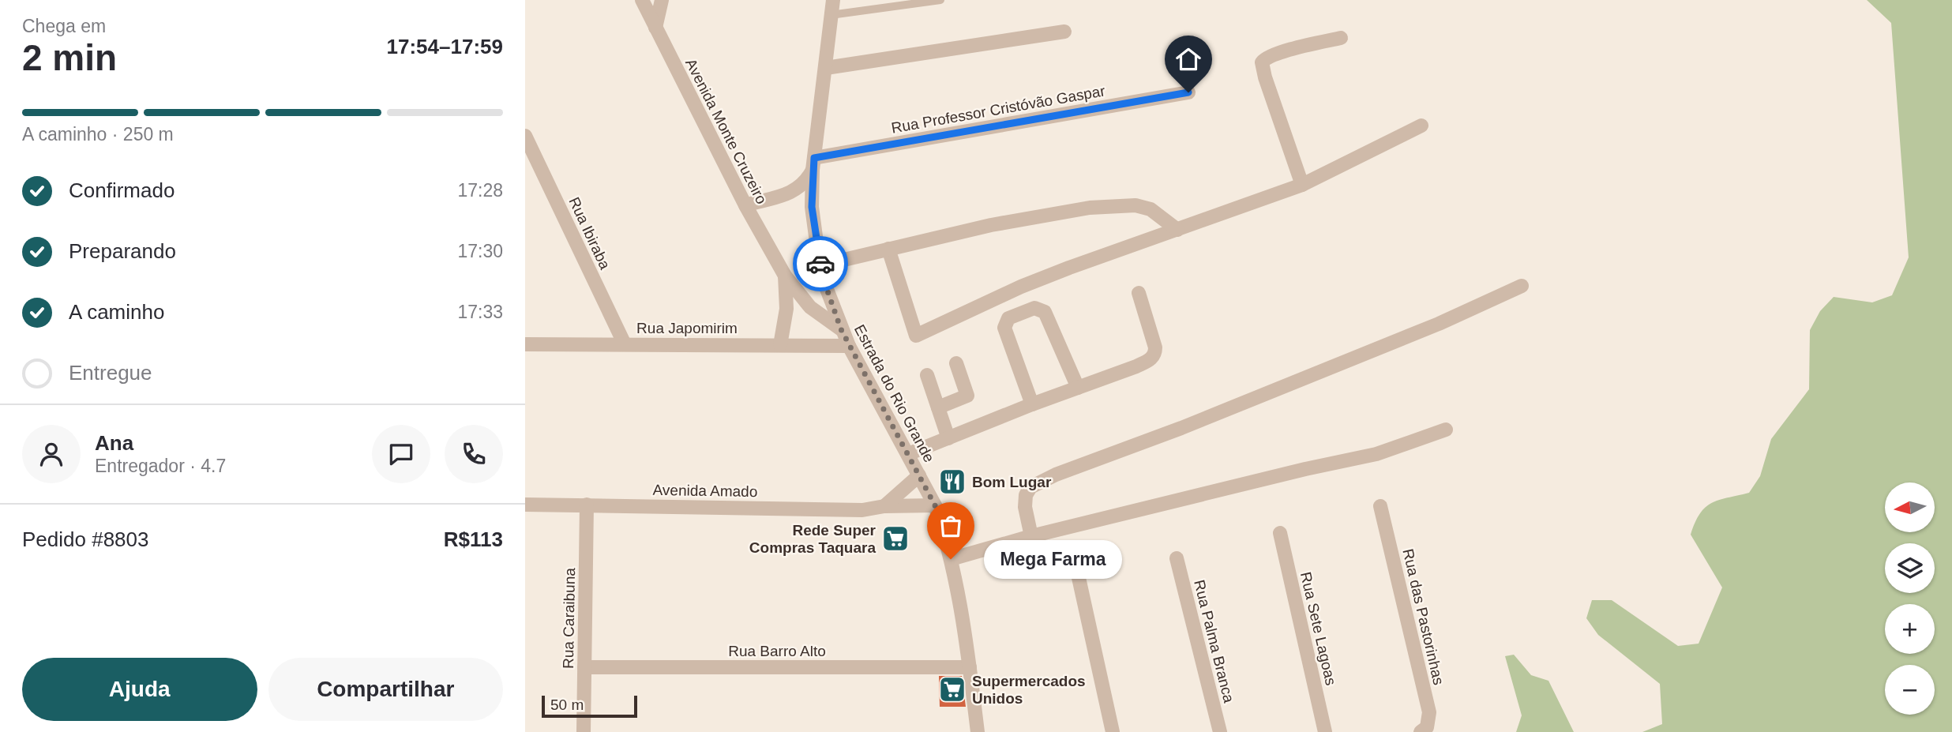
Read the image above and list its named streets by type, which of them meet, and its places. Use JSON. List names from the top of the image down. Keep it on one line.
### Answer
{"streets":{"street":["Rua Professor Cristóvão Gaspar","Avenida Monte Cruzeiro","Rua Ibiraba","Rua Japomirim","Estrada do Rio Grande","Avenida Amado","Rua das Pastorinhas","Rua Caraibuna","Rua Sete Lagoas","Rua Palma Branca","Rua Barro Alto"]},"crossings":[["Avenida Monte Cruzeiro","Rua Japomirim"],["Avenida Monte Cruzeiro","Estrada do Rio Grande"],["Rua Ibiraba","Rua Japomirim"],["Rua Japomirim","Estrada do Rio Grande"],["Estrada do Rio Grande","Avenida Amado"],["Estrada do Rio Grande","Rua Barro Alto"],["Avenida Amado","Rua Caraibuna"],["Rua Caraibuna","Rua Barro Alto"]],"places":{"restaurant":["Bom Lugar"],"supermarket":["Rede Super Compras Taquara","Supermercados Unidos"],"other":["Mega Farma"]},"scale_bar":"50 m","north":"left","page":{"heading":["2 min","Chega em","17:54–17:59"],"panel":["Ana","Entregador · 4.7","Pedido #8803","R$113"],"bar":"A caminho · 250 m","list":[["Confirmado","17:28"],["Preparando","17:30"],["A caminho","17:33"],"Entregue"],"map_buttons":["+","−"],"bubble":"Mega Farma","buttons":["Ajuda","Compartilhar"],"scale":"50 m"}}
